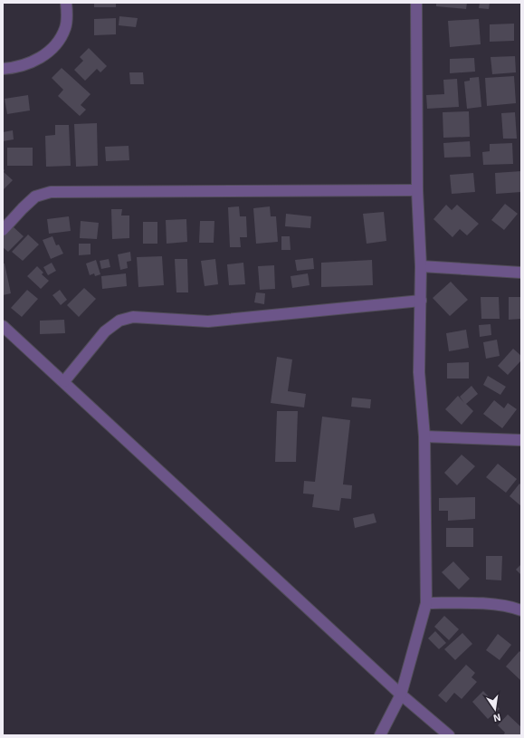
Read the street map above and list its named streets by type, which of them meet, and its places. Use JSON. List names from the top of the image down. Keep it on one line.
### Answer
{"north":"bottom"}
